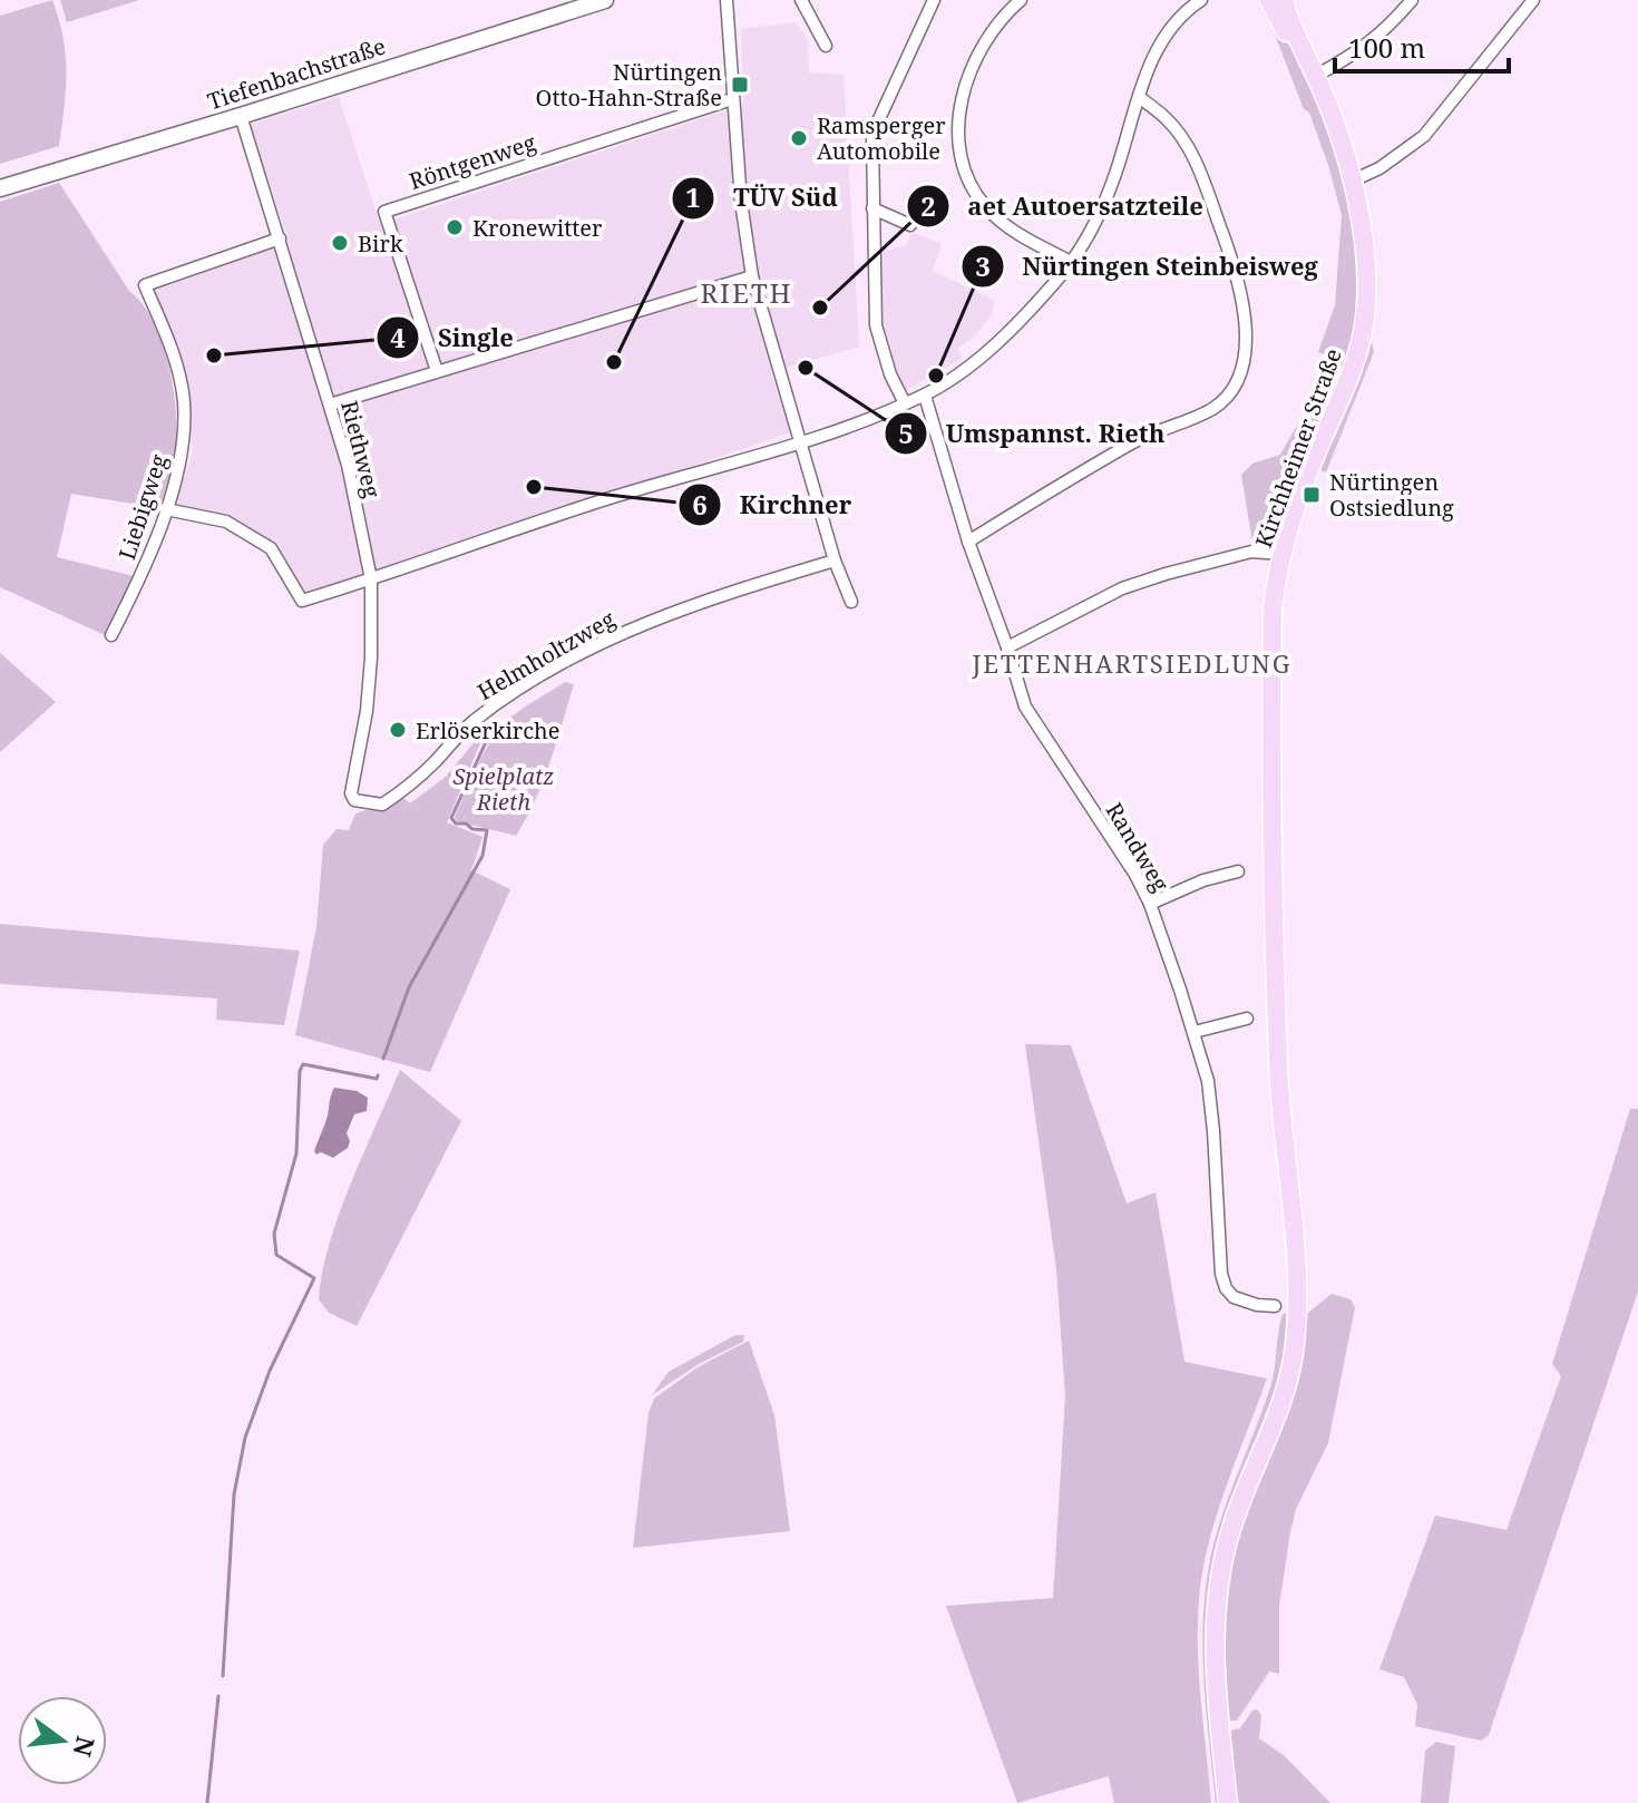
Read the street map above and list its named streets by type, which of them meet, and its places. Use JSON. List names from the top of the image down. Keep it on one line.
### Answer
{"streets":{"main road":["Kirchheimer Straße"],"street":["Tiefenbachstraße","Röntgenweg","Riethweg","Liebigweg","Helmholtzweg","Randweg"]},"crossings":[["Tiefenbachstraße","Riethweg"],["Riethweg","Liebigweg"],["Riethweg","Helmholtzweg"]],"districts":["RIETH","JETTENHARTSIEDLUNG"],"parks":["Spielplatz Rieth"],"places":{"transit":["Nürtingen Otto-Hahn-Straße","Nürtingen Ostsiedlung"],"other":["Ramsperger Automobile","Kronewitter","Birk","aet Autoersatzteile","Single","TÜV Süd","Umspannst. Rieth","Nürtingen Steinbeisweg","Kirchner","Erlöserkirche"]},"scale_bar":"100 m","north":"right"}
